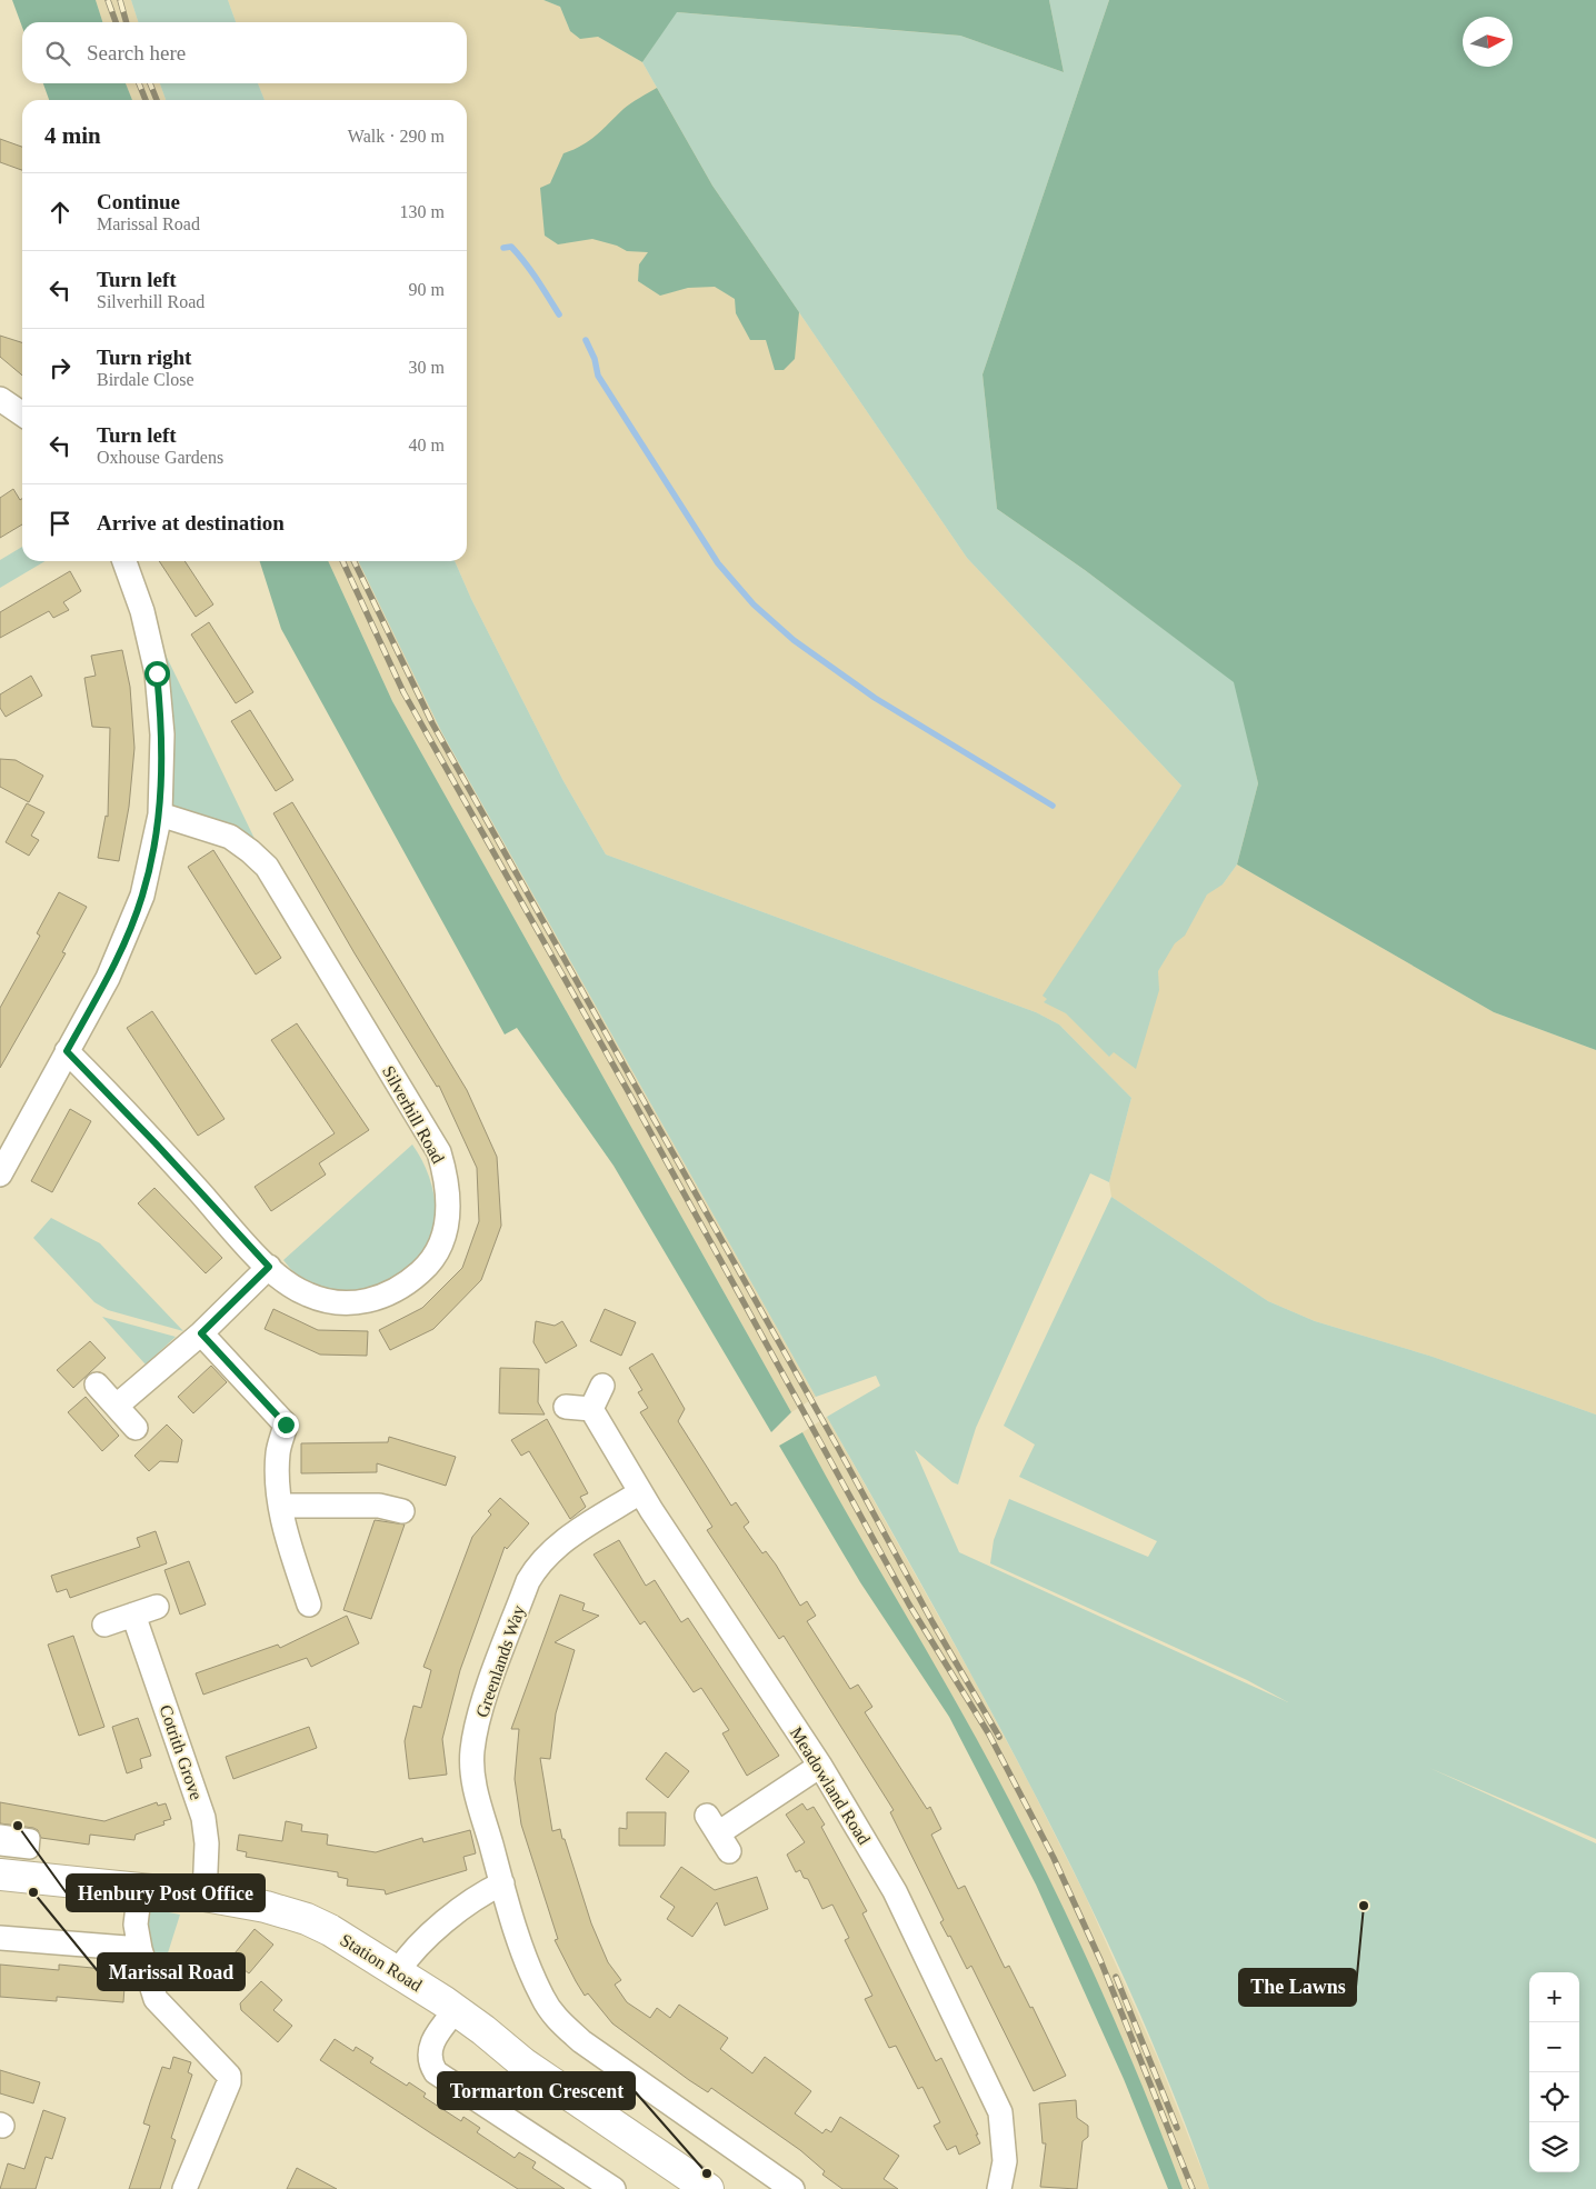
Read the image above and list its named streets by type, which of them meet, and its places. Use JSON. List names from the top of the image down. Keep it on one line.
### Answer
{"streets":{"main road":["Station Road"],"street":["Silverhill Road","Greenlands Way","Cotrith Grove","Meadowland Road"]},"crossings":[["Greenlands Way","Meadowland Road"],["Cotrith Grove","Station Road"]],"places":["Henbury Post Office","Marissal Road","The Lawns","Tormarton Crescent"],"north":"right","page":{"search":"Search here","heading":["4 min","Walk · 290 m"],"list":[["Continue","Marissal Road","130 m"],["Turn left","Silverhill Road","90 m"],["Turn right","Birdale Close","30 m"],["Turn left","Oxhouse Gardens","40 m"],"Arrive at destination"],"map_buttons":["+","−"]}}
